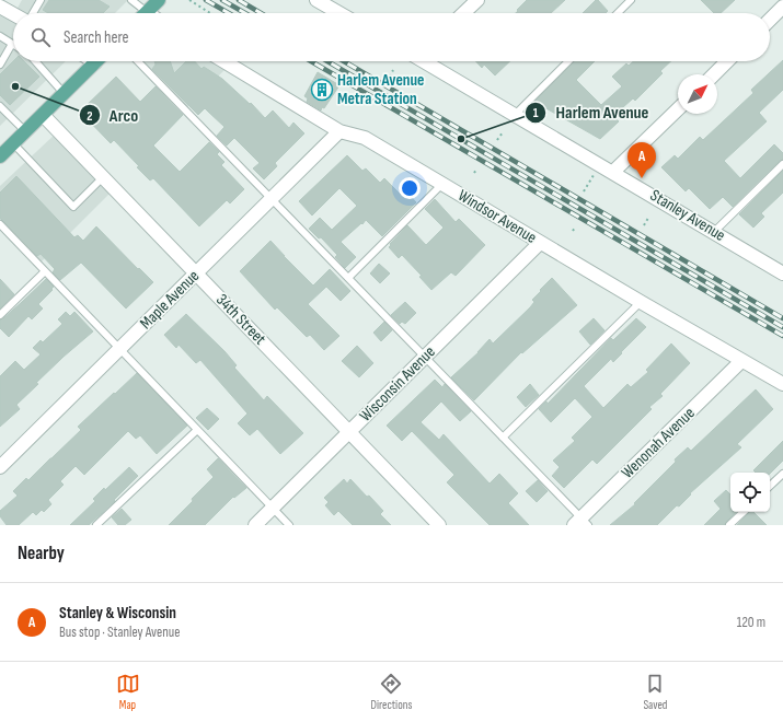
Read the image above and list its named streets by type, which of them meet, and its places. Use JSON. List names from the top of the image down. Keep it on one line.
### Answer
{"streets":{"street":["Stanley Avenue","Windsor Avenue","Maple Avenue","34th Street","Wisconsin Avenue","Wenonah Avenue"]},"crossings":[["Windsor Avenue","Maple Avenue"],["Windsor Avenue","Wisconsin Avenue"],["Windsor Avenue","Wenonah Avenue"],["Maple Avenue","34th Street"],["34th Street","Wisconsin Avenue"]],"places":{"other":["Arco","Harlem Avenue"],"building":["Harlem Avenue Metra Station"]},"north":"top right","page":{"search":"Search here","pins":"A","heading":"Nearby","list":[{"mark":"A","name":"Stanley & Wisconsin","note":"Bus stop · Stanley Avenue","value":"120 m"}],"nav":["Map","Directions","Saved"]}}
